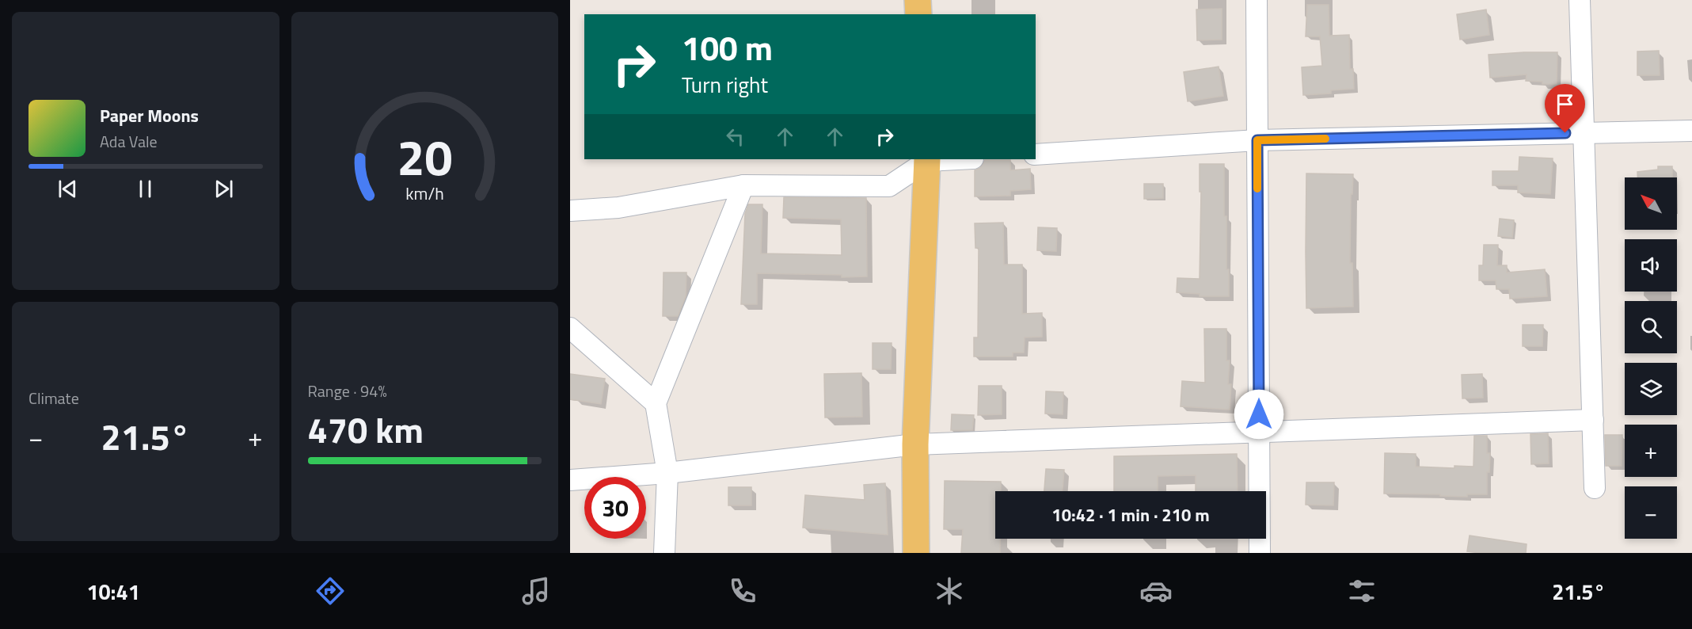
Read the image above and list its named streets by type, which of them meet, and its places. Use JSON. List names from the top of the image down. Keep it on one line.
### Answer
{"north":"top left","page":{"turn":["100 m","Turn right"],"song":["Paper Moons","Ada Vale"],"map_buttons":["+","−"],"tile":["Climate",["Range · 94%","470 km"]],"heat":["−","21.5°","+"],"limit":"30","trip":"10:42 · 1 min · 210 m","tabs":["10:41","21.5°"],"gauge":["20","km/h"]}}
